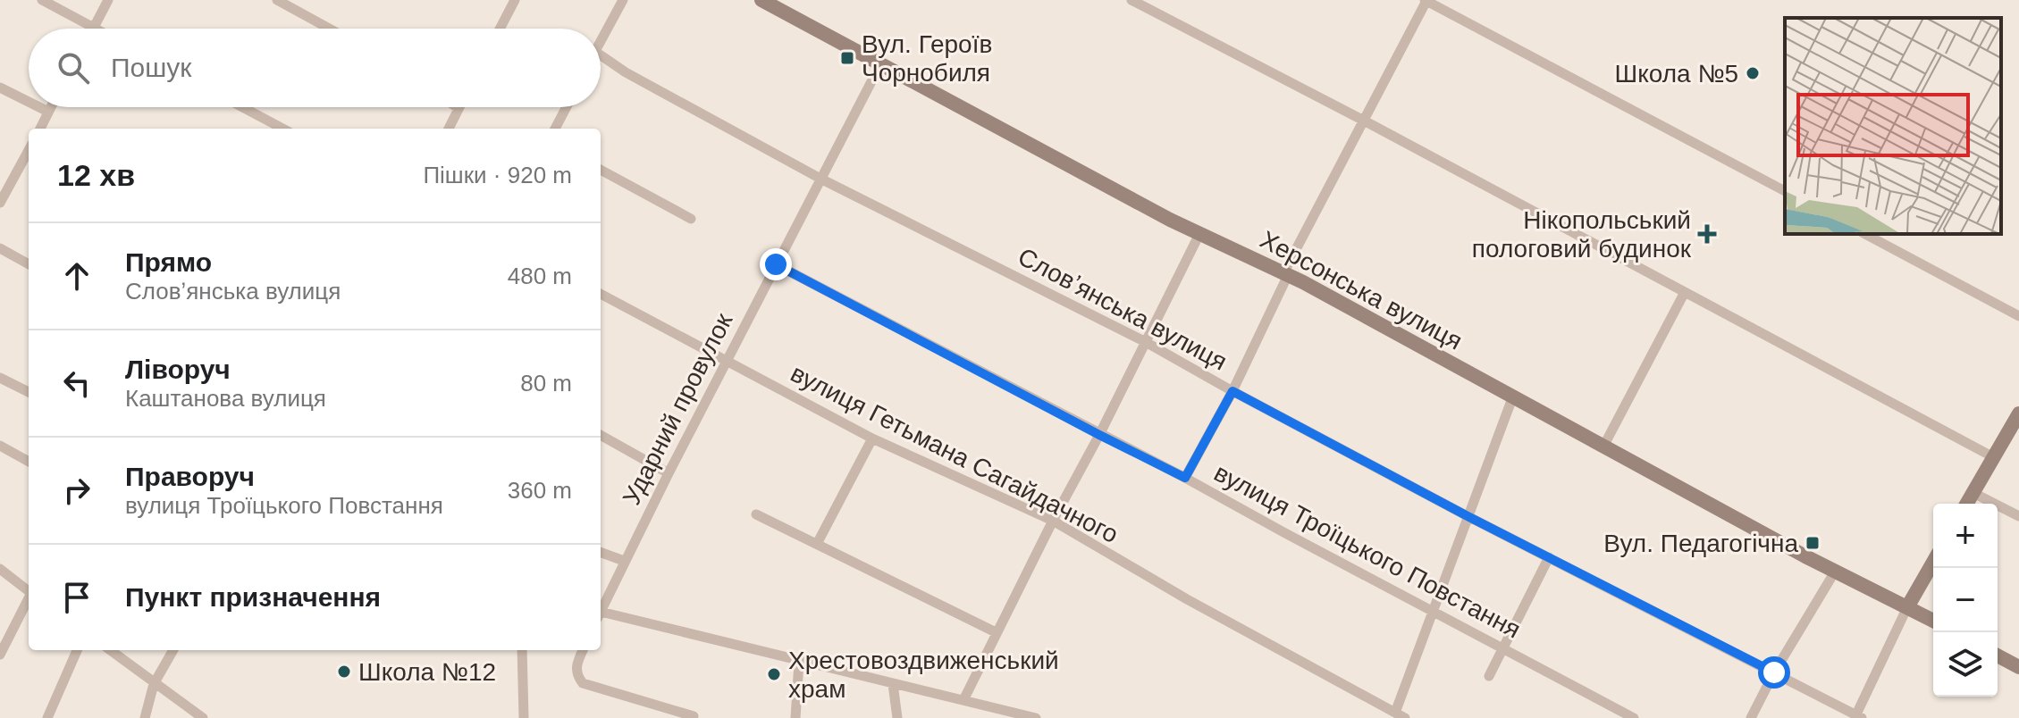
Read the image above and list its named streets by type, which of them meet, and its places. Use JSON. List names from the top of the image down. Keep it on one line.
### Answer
{"streets":{"main road":["Херсонська вулиця"],"street":["Словʼянська вулиця","Ударний провулок","вулиця Гетьмана Сагайдачного","вулиця Троїцького Повстання"]},"crossings":[["Херсонська вулиця","Ударний провулок"],["Словʼянська вулиця","Ударний провулок"],["Ударний провулок","вулиця Гетьмана Сагайдачного"],["Ударний провулок","вулиця Троїцького Повстання"]],"places":{"transit":["Вул. Героїв Чорнобиля","Вул. Педагогічна"],"other":["Школа №5","Школа №12","Хрестовоздвиженський храм"],"health":["Нікопольський пологовий будинок"]},"page":{"search":"Пошук","heading":["12 хв","Пішки · 920 m"],"list":[["Прямо","Словʼянська вулиця","480 m"],["Ліворуч","Каштанова вулиця","80 m"],["Праворуч","вулиця Троїцького Повстання","360 m"],"Пункт призначення"],"map_buttons":["+","−"]}}
